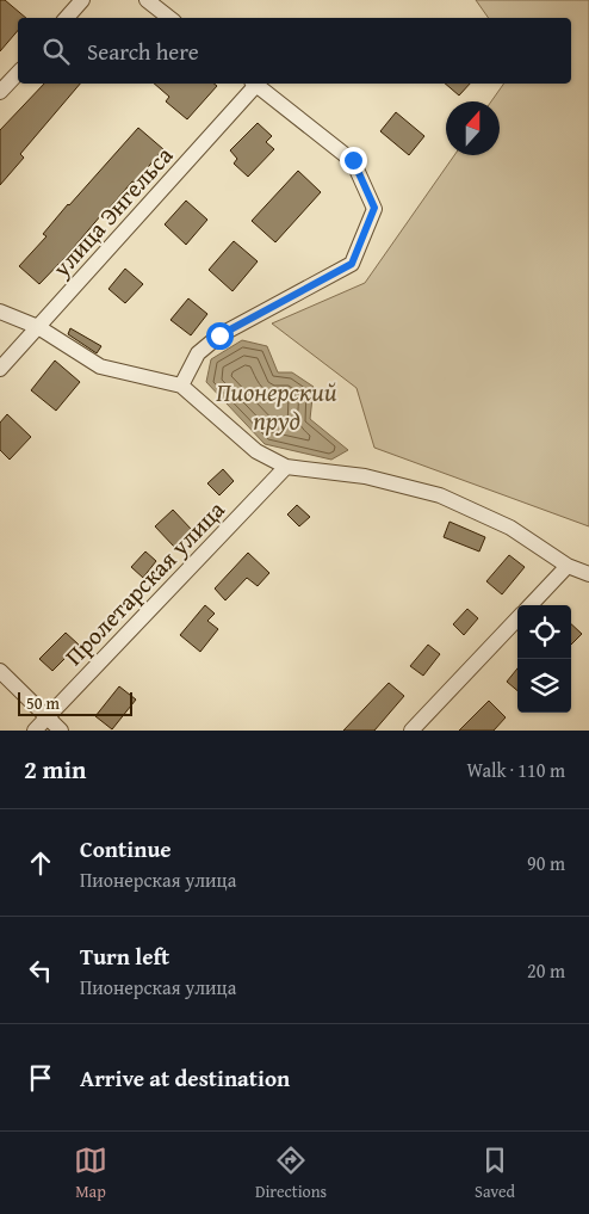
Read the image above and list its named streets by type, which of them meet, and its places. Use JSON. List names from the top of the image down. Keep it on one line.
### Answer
{"streets":{"street":["улица Энгельса","Пролетарская улица"]},"water":["Пионерский пруд"],"scale_bar":"50 m","north":"top","page":{"search":"Search here","scale":"50 m","heading":["2 min","Walk · 110 m"],"list":[["Continue","Пионерская улица","90 m"],["Turn left","Пионерская улица","20 m"],"Arrive at destination"],"nav":["Map","Directions","Saved"]}}
